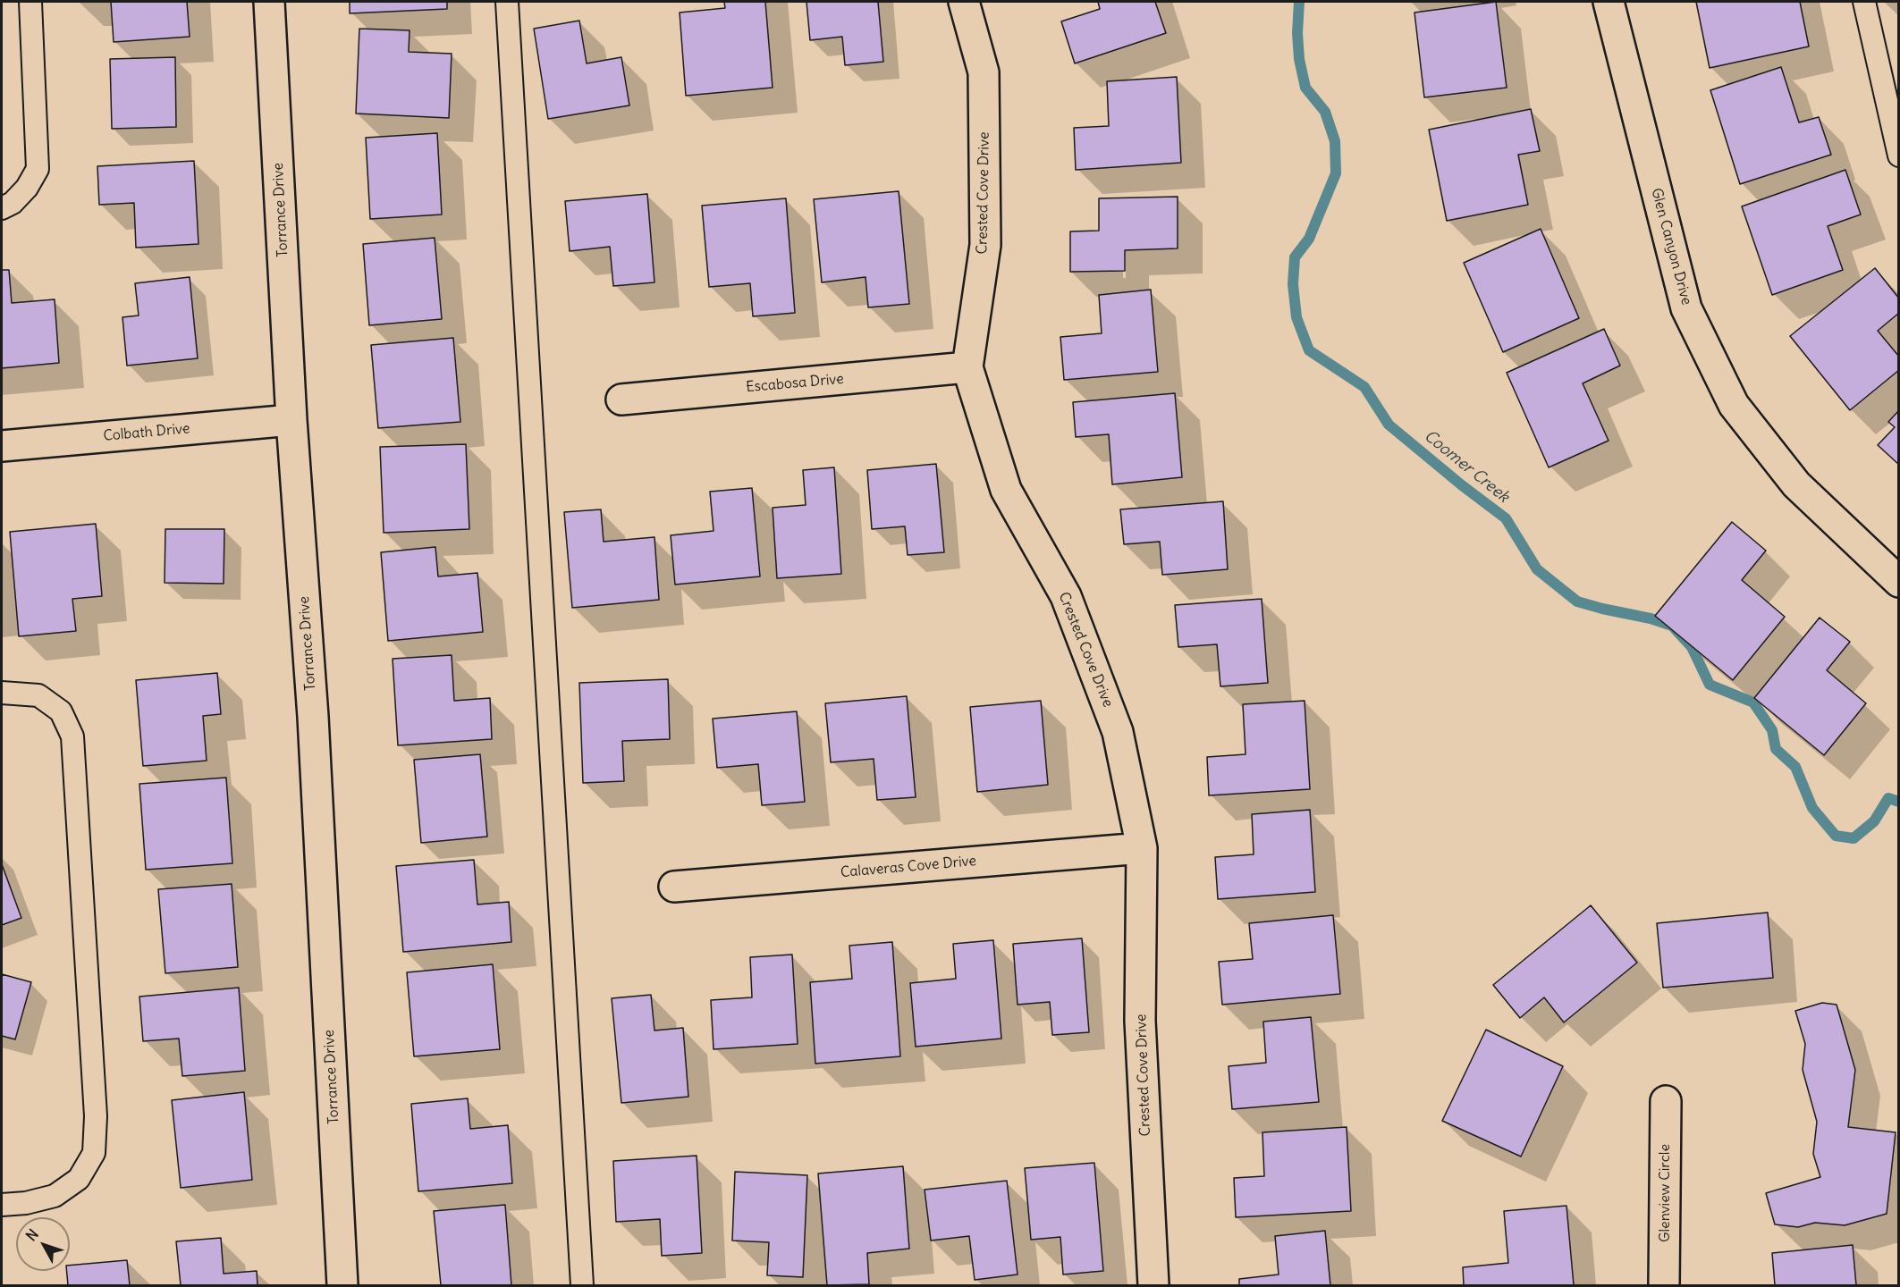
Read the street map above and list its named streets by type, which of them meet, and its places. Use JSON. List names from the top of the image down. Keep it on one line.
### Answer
{"streets":{"street":["Crested Cove Drive","Torrance Drive","Glen Canyon Drive","Escabosa Drive","Colbath Drive","Calaveras Cove Drive","Glenview Circle"]},"crossings":[["Crested Cove Drive","Escabosa Drive"],["Crested Cove Drive","Calaveras Cove Drive"],["Torrance Drive","Colbath Drive"]],"water":["Coomer Creek"],"north":"top left"}
